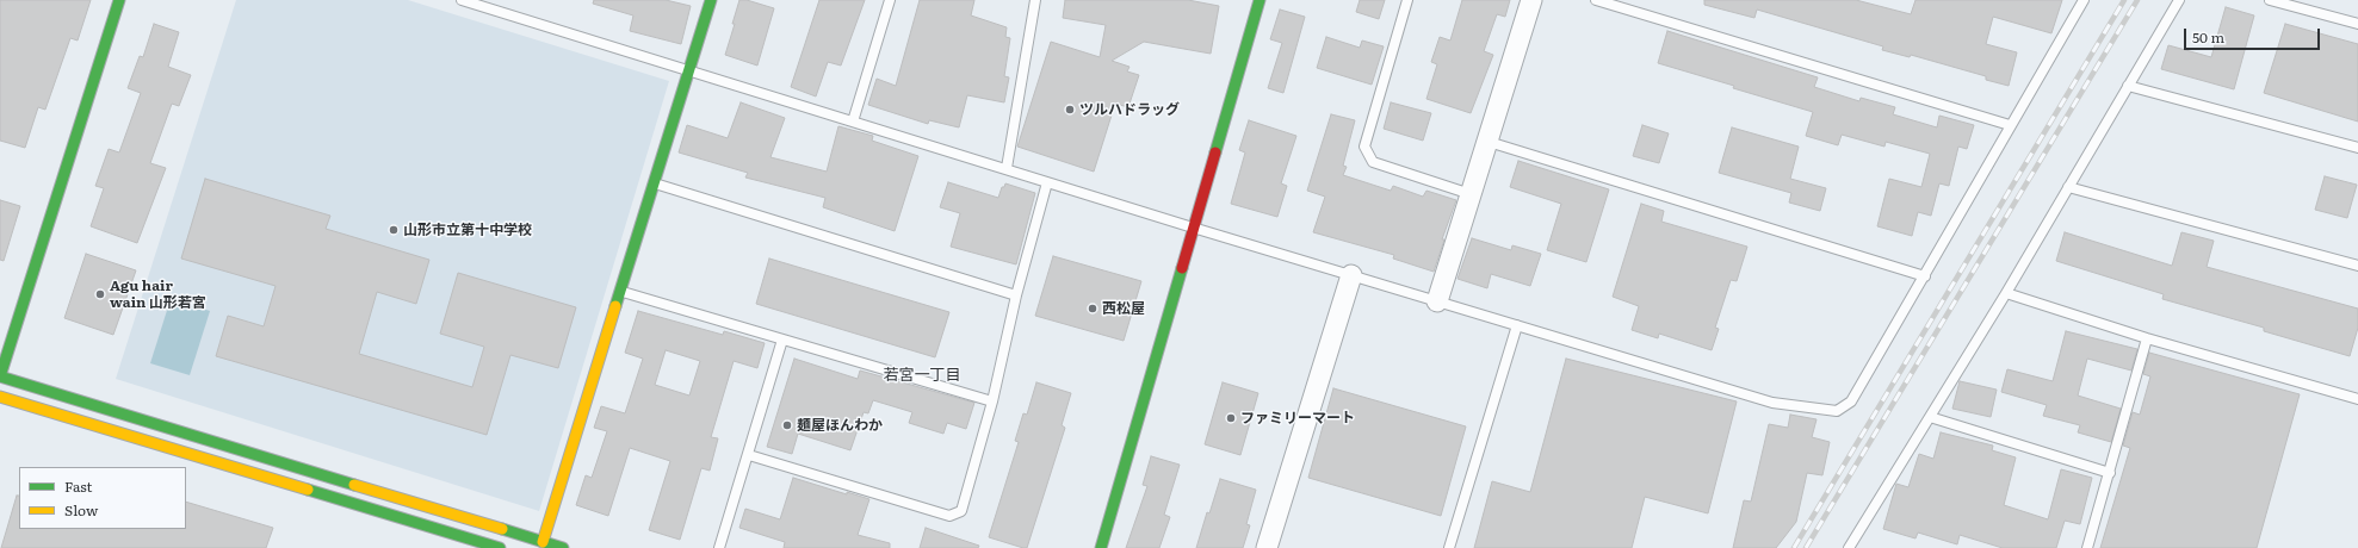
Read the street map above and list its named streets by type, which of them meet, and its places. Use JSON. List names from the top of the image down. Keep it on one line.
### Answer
{"districts":["若宮一丁目"],"places":["ツルハドラッグ","山形市立第十中学校","Agu hair wain 山形若宮","西松屋","ファミリーマート","麺屋ほんわか"],"legend":["Fast","Slow"],"scale_bar":"50 m"}
